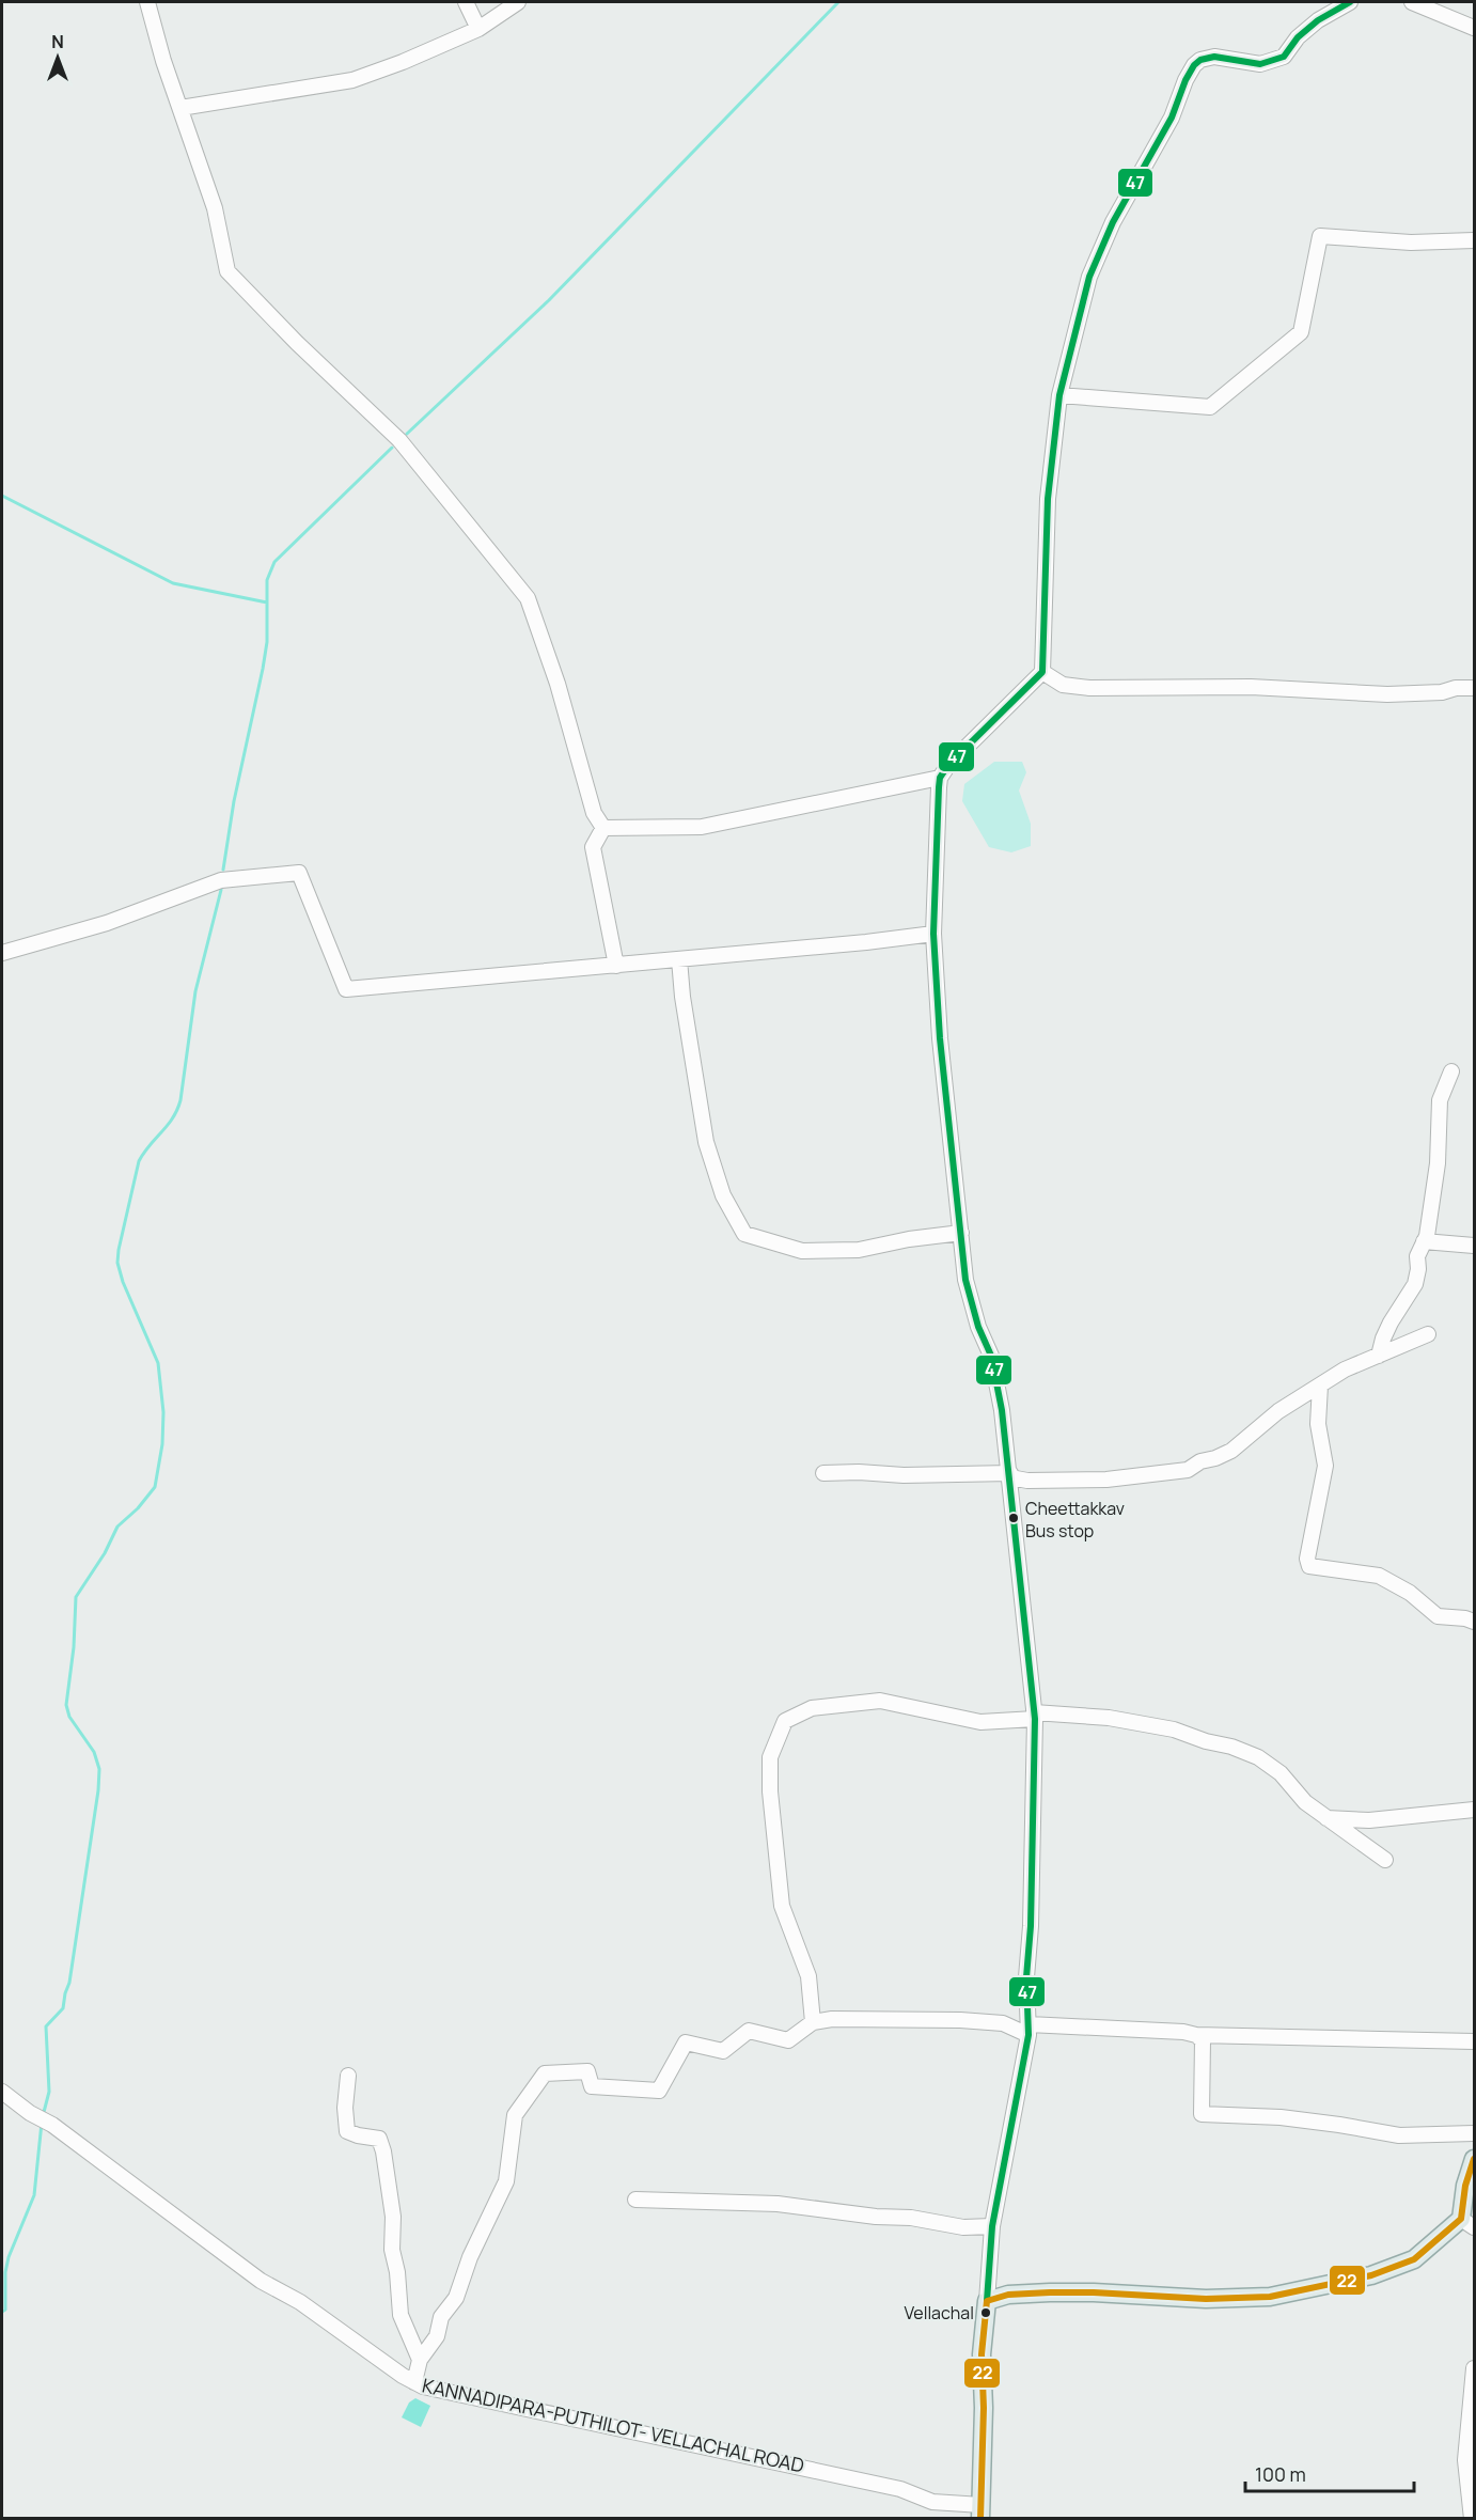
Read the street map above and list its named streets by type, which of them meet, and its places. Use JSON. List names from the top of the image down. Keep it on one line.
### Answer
{"streets":{"street":["KANNADIPARA-PUTHILOT- VELLACHAL ROAD"]},"places":["Cheettakkav Bus stop","Vellachal"],"lines":["transit line 47","transit line 22"],"scale_bar":"100 m","north":"top"}
